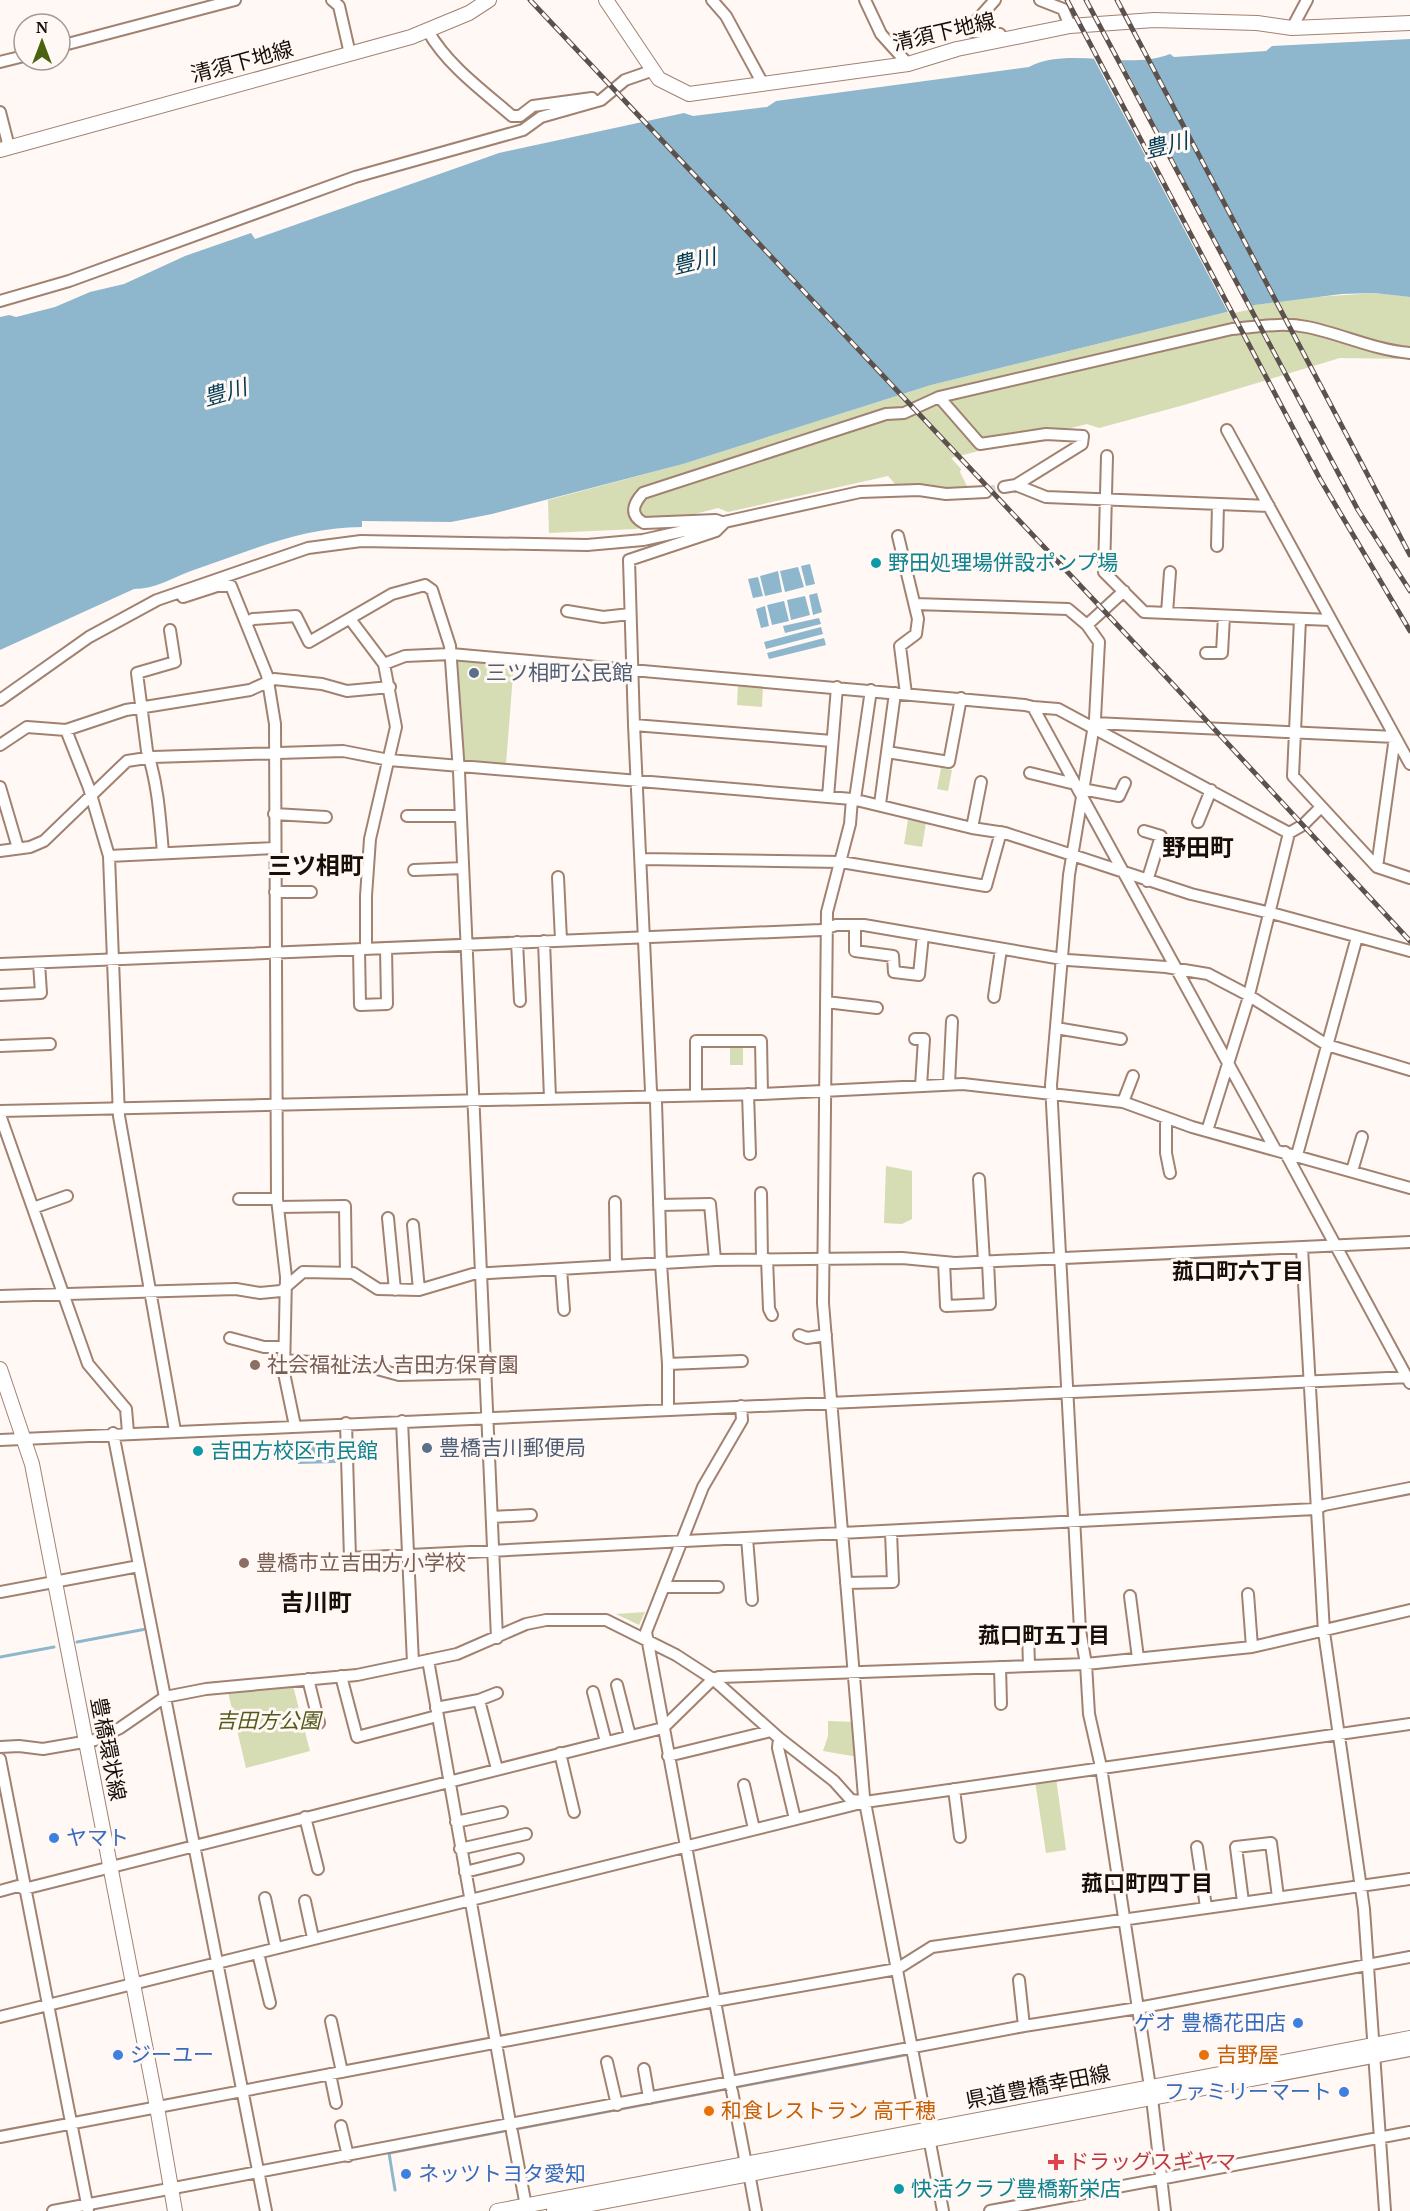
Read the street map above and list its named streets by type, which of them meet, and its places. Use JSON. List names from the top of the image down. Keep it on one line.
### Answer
{"streets":{"main road":["清須下地線","豊橋環状線","県道豊橋幸田線"]},"districts":["野田町","三ツ相町","菰口町六丁目","吉川町","菰口町五丁目","菰口町四丁目"],"water":["豊川"],"parks":["吉田方公園"],"places":{"other":["野田処理場併設ポンプ場","三ツ相町公民館","社会福祉法人吉田方保育園","豊橋吉川郵便局","吉田方校区市民館","豊橋市立吉田方小学校","ヤマト","ゲオ 豊橋花田店","ジーユー","吉野屋","ファミリーマート","和食レストラン 高千穂","ネッツトヨタ愛知","快活クラブ豊橋新栄店"],"health":["ドラッグスギヤマ"]},"north":"top"}
